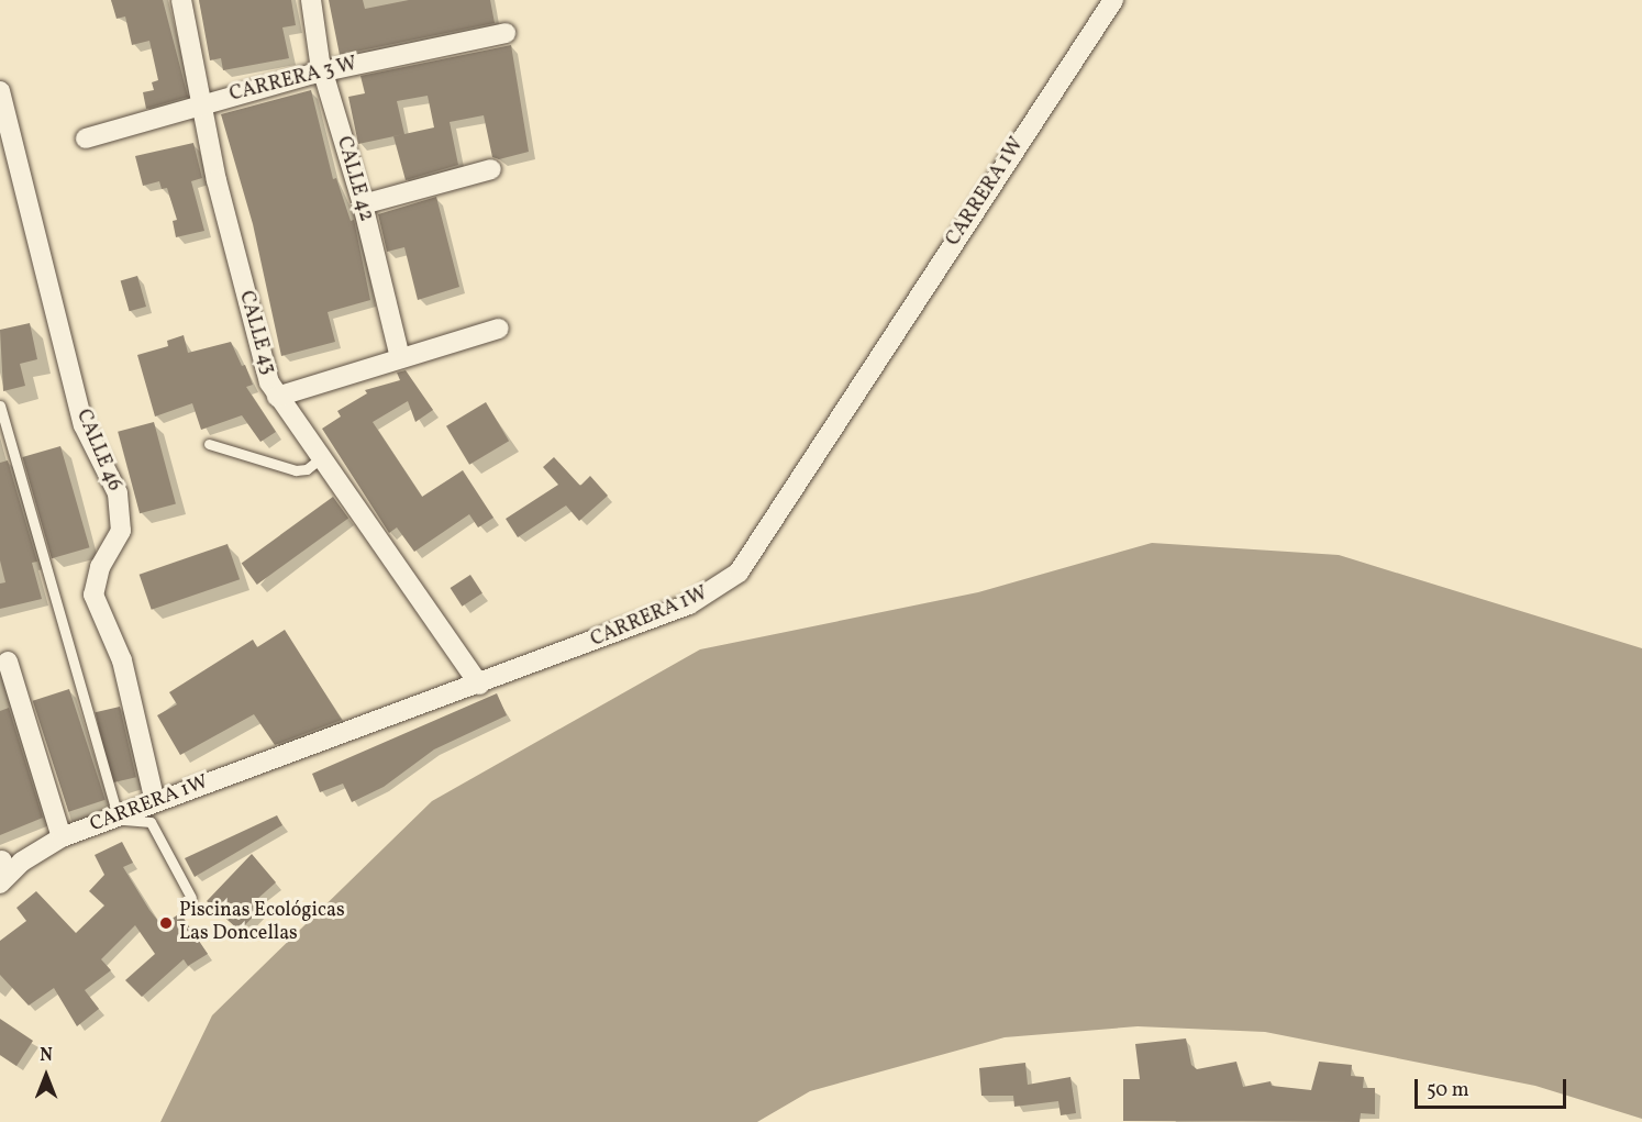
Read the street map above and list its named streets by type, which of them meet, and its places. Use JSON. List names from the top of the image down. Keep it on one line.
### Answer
{"streets":{"street":["CARRERA 3 W","CALLE 42","CARRERA 1W","CALLE 43","CALLE 46"]},"crossings":[["CARRERA 3 W","CALLE 42"],["CARRERA 3 W","CALLE 43"],["CARRERA 1W","CALLE 43"],["CARRERA 1W","CALLE 46"]],"places":["Piscinas Ecológicas Las Doncellas"],"scale_bar":"50 m","north":"top"}
